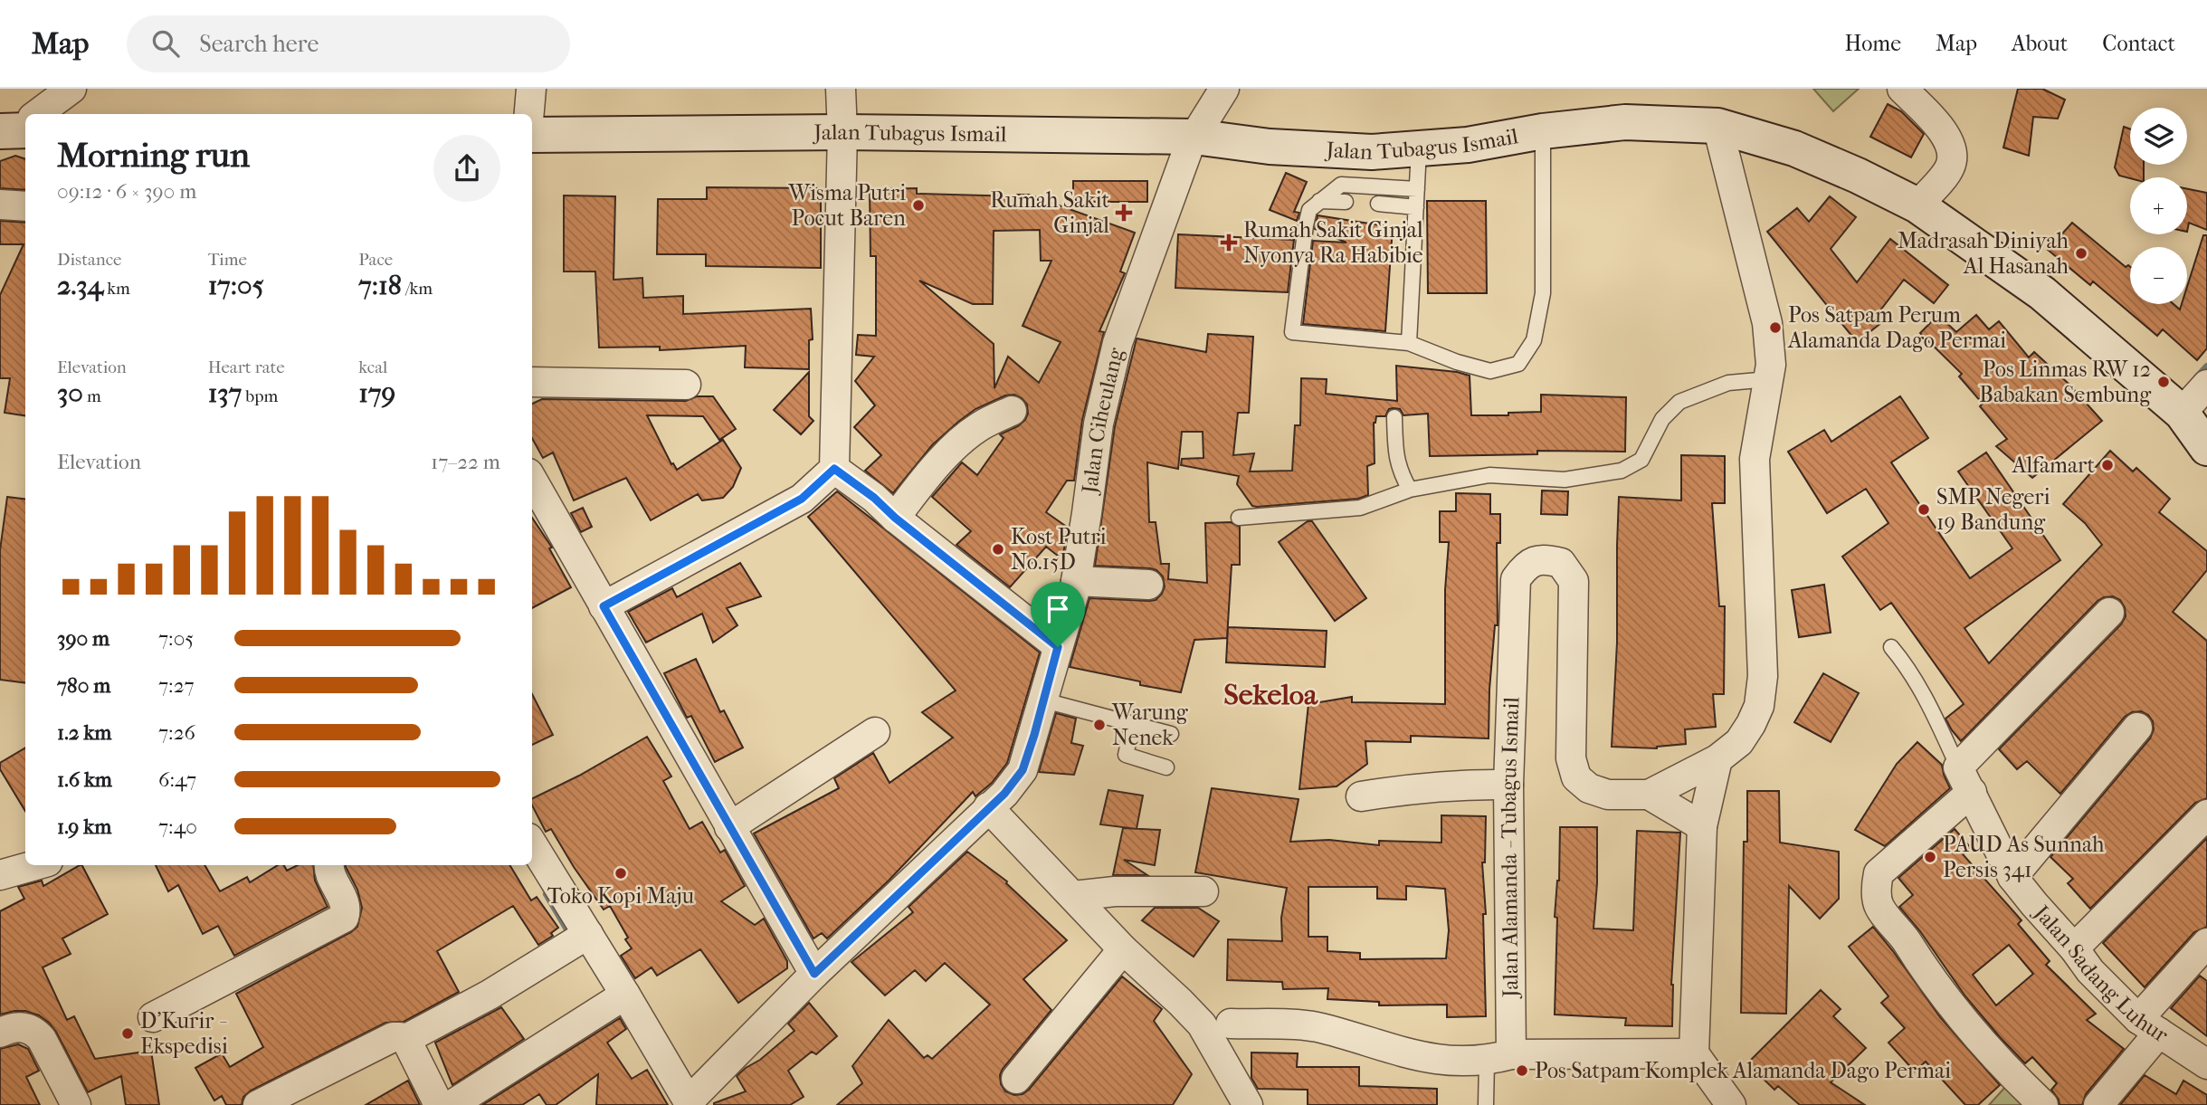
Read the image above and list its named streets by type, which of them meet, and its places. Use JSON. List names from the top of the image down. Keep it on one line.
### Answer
{"streets":{"main road":["Jalan Tubagus Ismail"],"street":["Jalan Ciheulang","Jalan Alamanda - Tubagus Ismail","Jalan Sadang Luhur"]},"crossings":[["Jalan Tubagus Ismail","Jalan Ciheulang"],["Jalan Tubagus Ismail","Jalan Alamanda - Tubagus Ismail"]],"districts":["Sekeloa"],"places":{"other":["Wisma Putri Pocut Baren","Madrasah Diniyah Al Hasanah","Pos Satpam Perum Alamanda Dago Permai","Pos Linmas RW 12 Babakan Sembung","Alfamart","SMP Negeri 19 Bandung","Kost Putri No.15D","Warung Nenek","PAUD As Sunnah Persis 341","Toko Kopi Maju","D'Kurir - Ekspedisi","Pos Satpam Komplek Alamanda Dago Permai"],"health":["Rumah Sakit Ginjal","Rumah Sakit Ginjal Nyonya Ra Habibie"]},"page":{"header":"Map","search":"Search here","nav":["Home","Map","About","Contact"],"map_buttons":["+","−"],"heading":["Morning run","09:12 · 6 × 390 m"],"stats":[["Distance","2.34 km"],["Time","17:05"],["Pace","7:18 /km"],["Elevation","30 m"],["Heart rate","137 bpm"],["kcal","179"]],"chart":["Elevation","17–22 m"],"list":[{"name":"390 m","note":"7:05"},{"name":"780 m","note":"7:27"},{"name":"1.2 km","note":"7:26"},{"name":"1.6 km","note":"6:47"},{"name":"1.9 km","note":"7:40"}]}}
